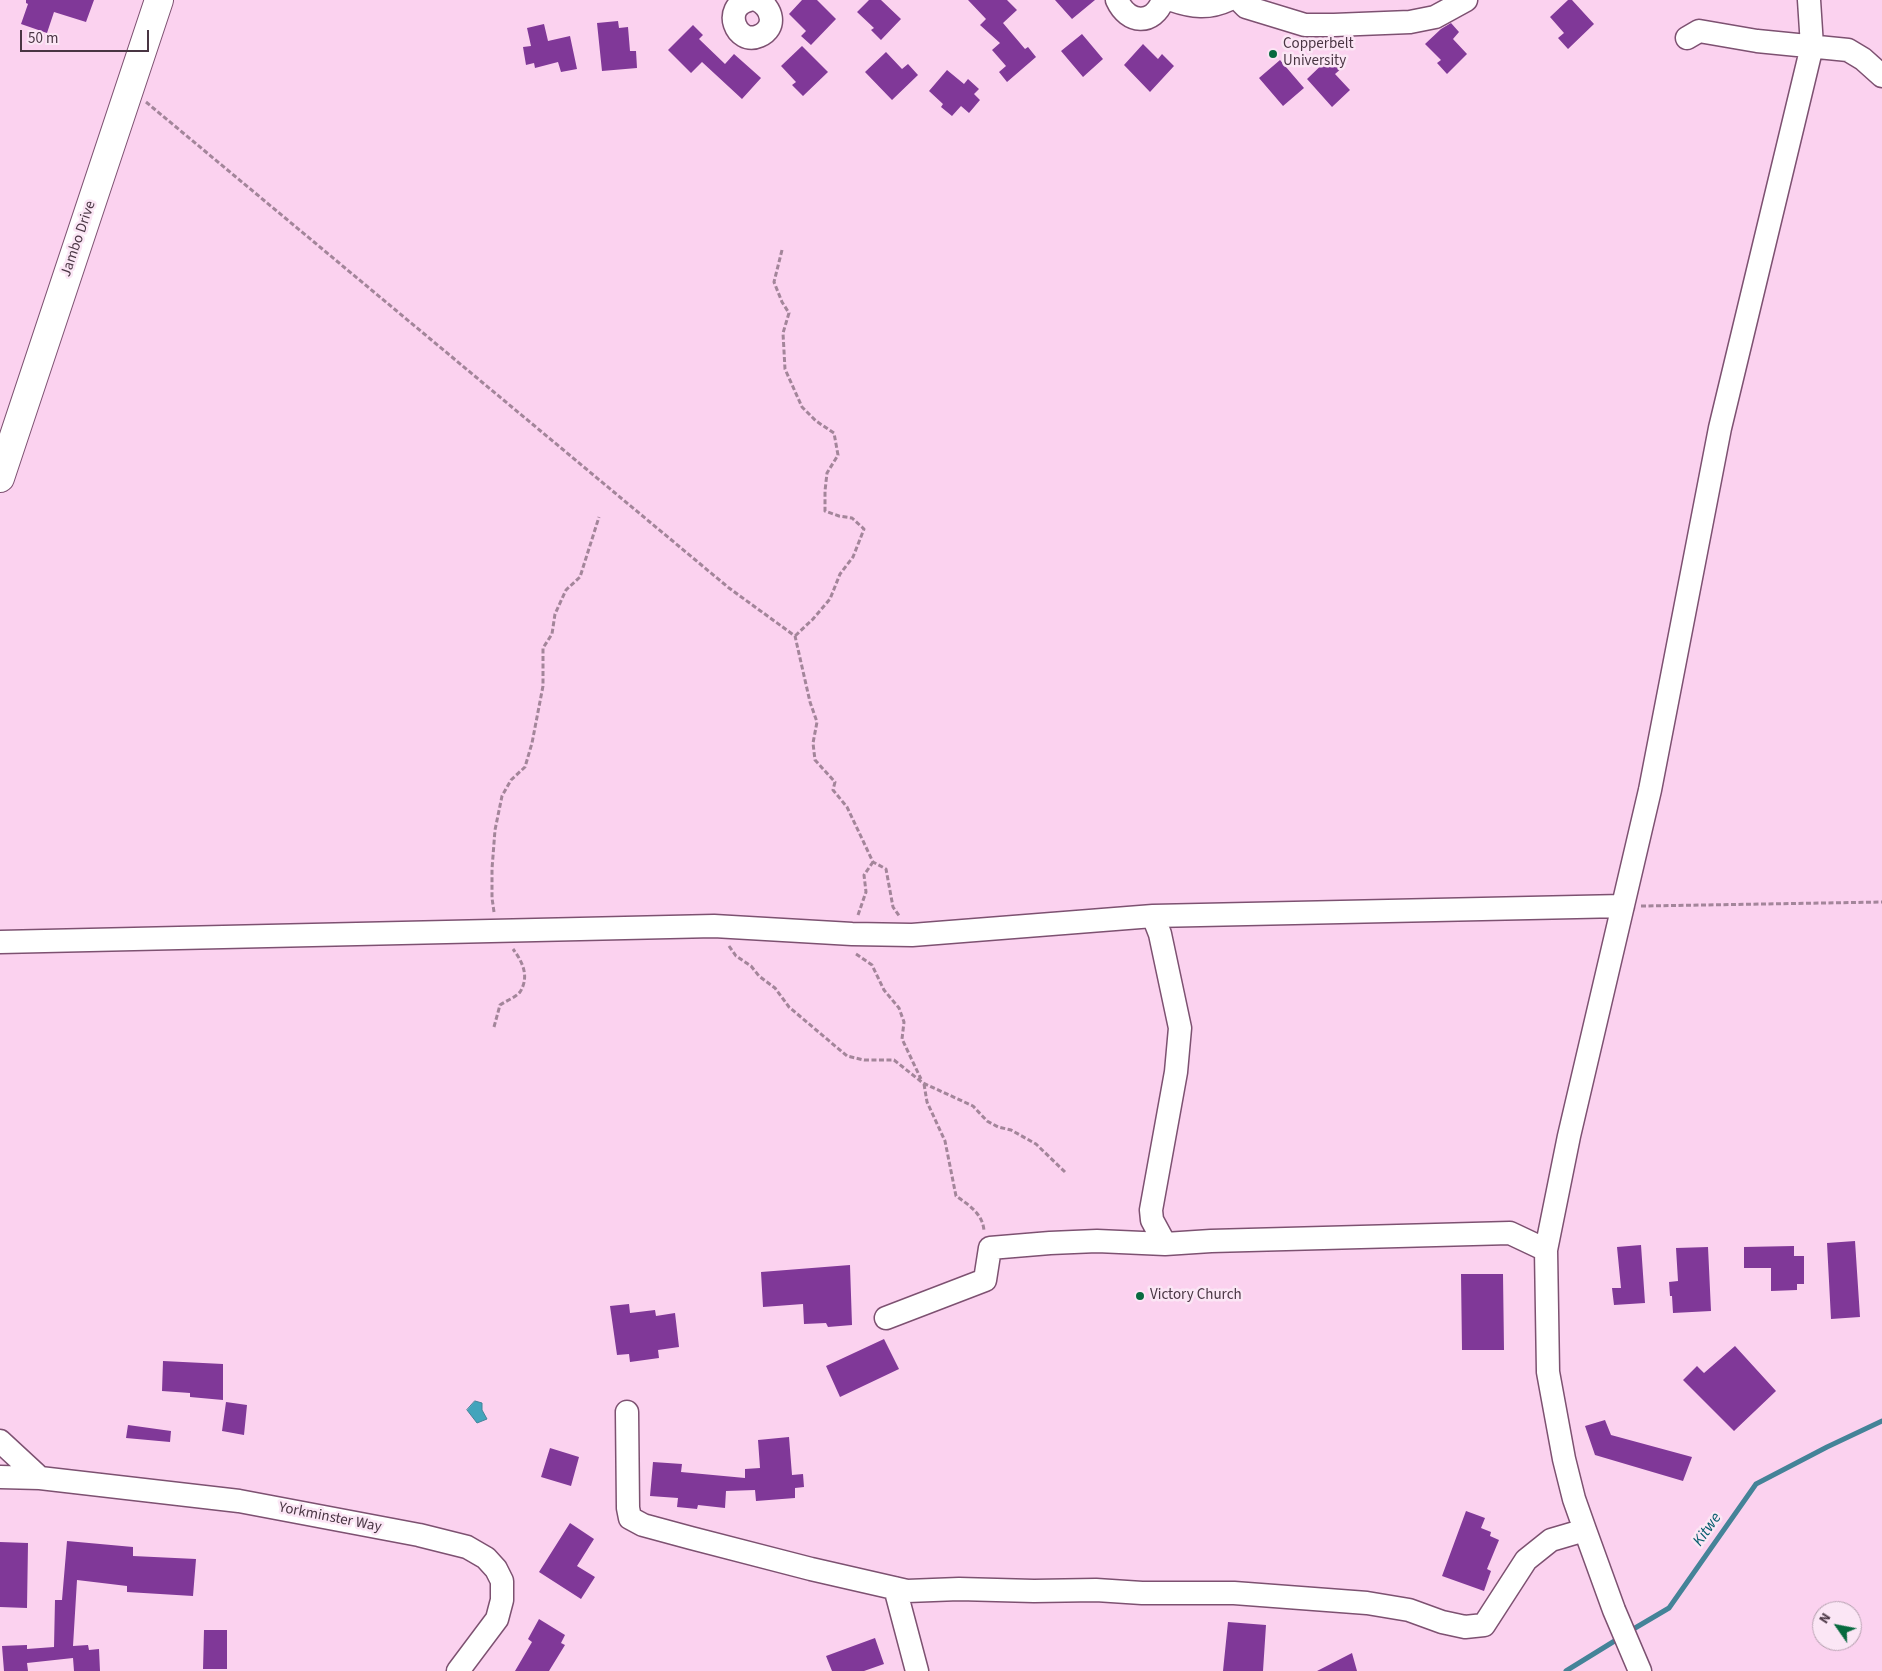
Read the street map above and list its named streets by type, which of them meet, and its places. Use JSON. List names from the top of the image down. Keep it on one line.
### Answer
{"streets":{"main road":["Jambo Drive"],"street":["Yorkminster Way"]},"water":["Kitwe"],"places":["Copperbelt University","Victory Church"],"scale_bar":"50 m","north":"top left"}
